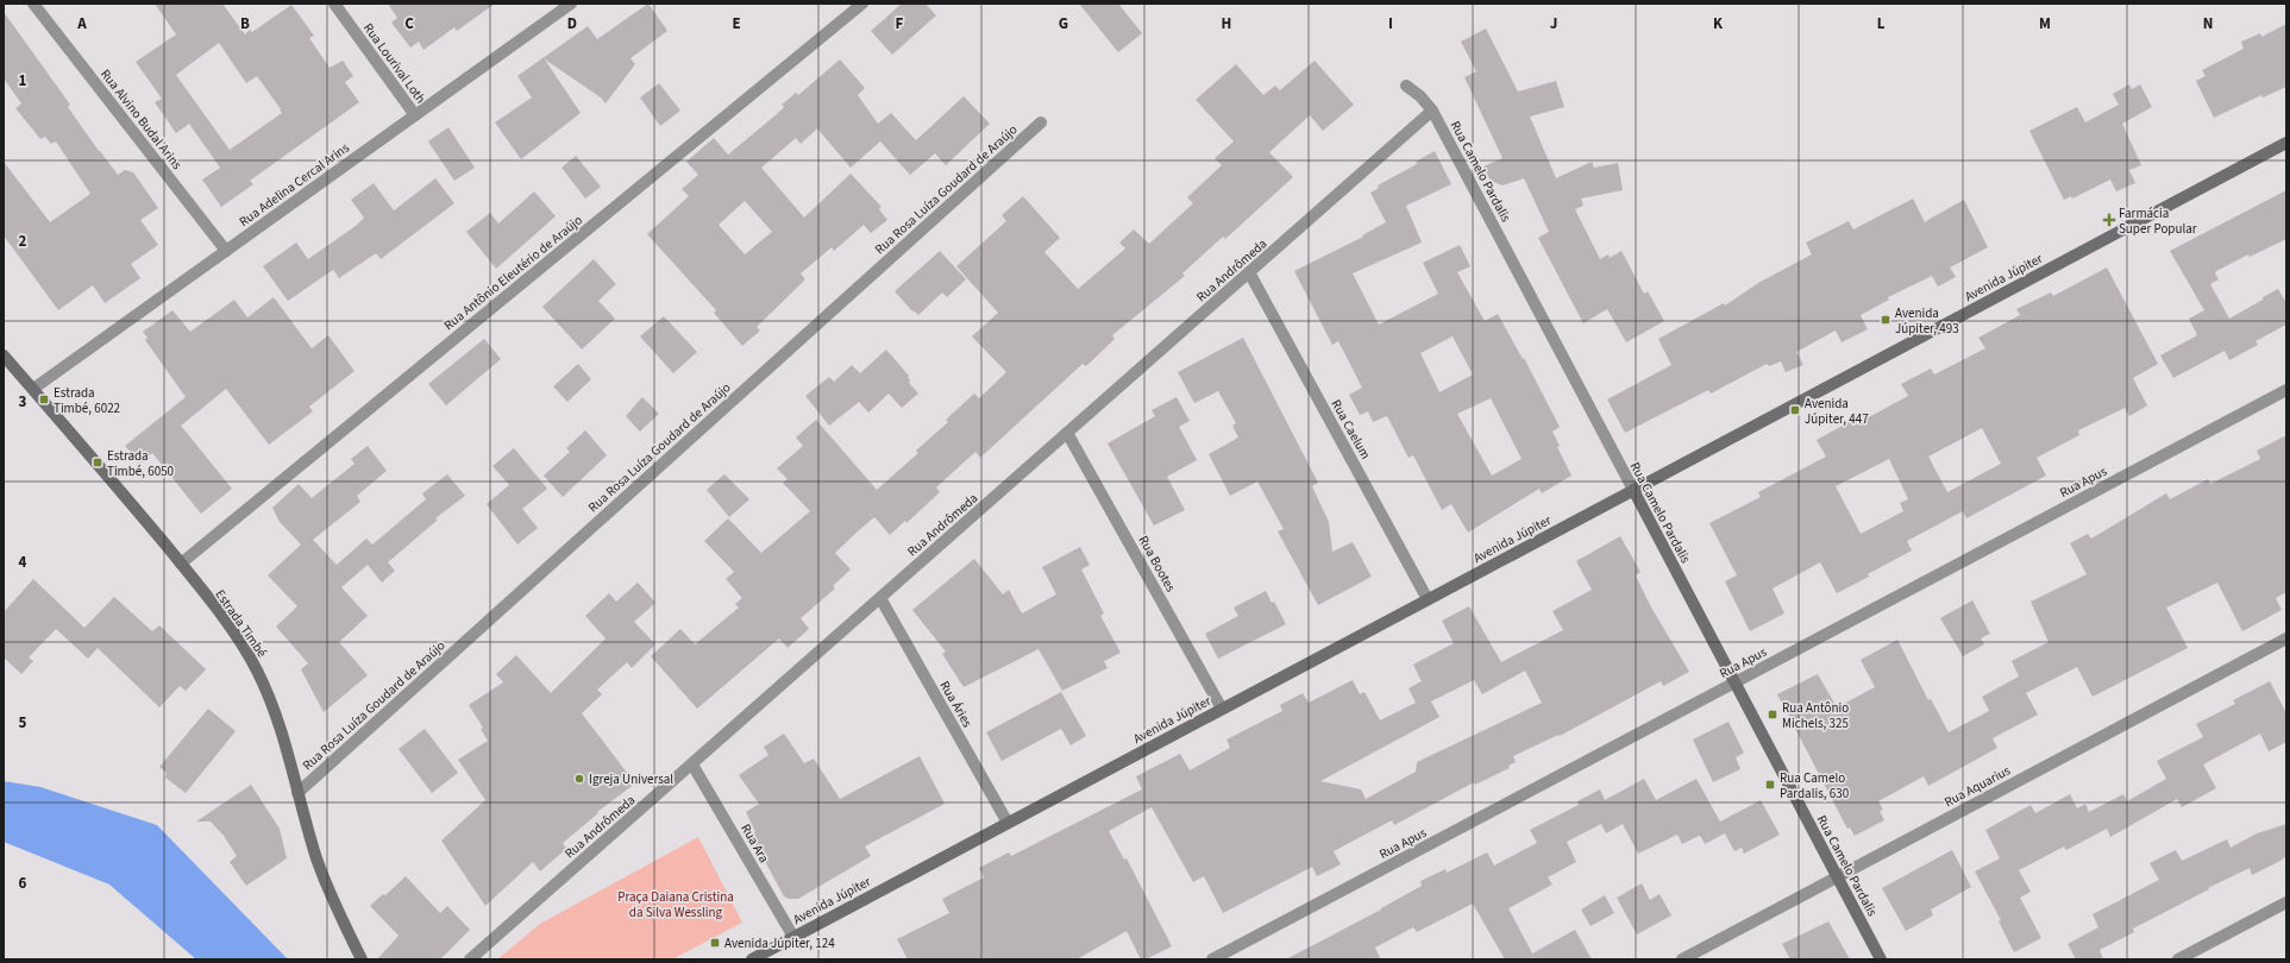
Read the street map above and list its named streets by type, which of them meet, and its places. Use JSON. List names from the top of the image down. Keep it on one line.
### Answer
{"streets":{"main road":["Rua Camelo Pardalis","Avenida Júpiter","Estrada Timbé"],"street":["Rua Lourival Loth","Rua Alvino Budal Arins","Rua Adelina Cercal Arins","Rua Rosa Luíza Goudard de Araújo","Rua Andrômeda","Rua Antônio Eleutério de Araújo","Rua Caelum","Rua Apus","Rua Bootes","Rua Áries","Rua Aquarius","Rua Ara"]},"crossings":[["Rua Lourival Loth","Rua Adelina Cercal Arins"],["Rua Alvino Budal Arins","Rua Adelina Cercal Arins"],["Rua Camelo Pardalis","Rua Andrômeda"],["Rua Camelo Pardalis","Avenida Júpiter"],["Rua Camelo Pardalis","Rua Apus"],["Rua Camelo Pardalis","Rua Aquarius"],["Rua Adelina Cercal Arins","Estrada Timbé"],["Rua Rosa Luíza Goudard de Araújo","Estrada Timbé"],["Rua Andrômeda","Rua Caelum"],["Rua Andrômeda","Rua Bootes"],["Rua Andrômeda","Rua Áries"],["Rua Andrômeda","Rua Ara"],["Rua Antônio Eleutério de Araújo","Estrada Timbé"],["Avenida Júpiter","Rua Caelum"],["Avenida Júpiter","Rua Bootes"],["Avenida Júpiter","Rua Áries"],["Avenida Júpiter","Rua Ara"]],"parks":["Praça Daiana Cristina da Silva Wessling"],"places":{"health":["Farmácia Super Popular"],"transit":["Avenida Júpiter, 493","Estrada Timbé, 6022","Avenida Júpiter, 447","Estrada Timbé, 6050","Rua Antônio Michels, 325","Rua Camelo Pardalis, 630","Avenida Júpiter, 124"],"other":["Igreja Universal"]},"grid":{"columns":["A","B","C","D","E","F","G","H","I","J","K","L","M","N"],"rows":["1","2","3","4","5","6"]}}
